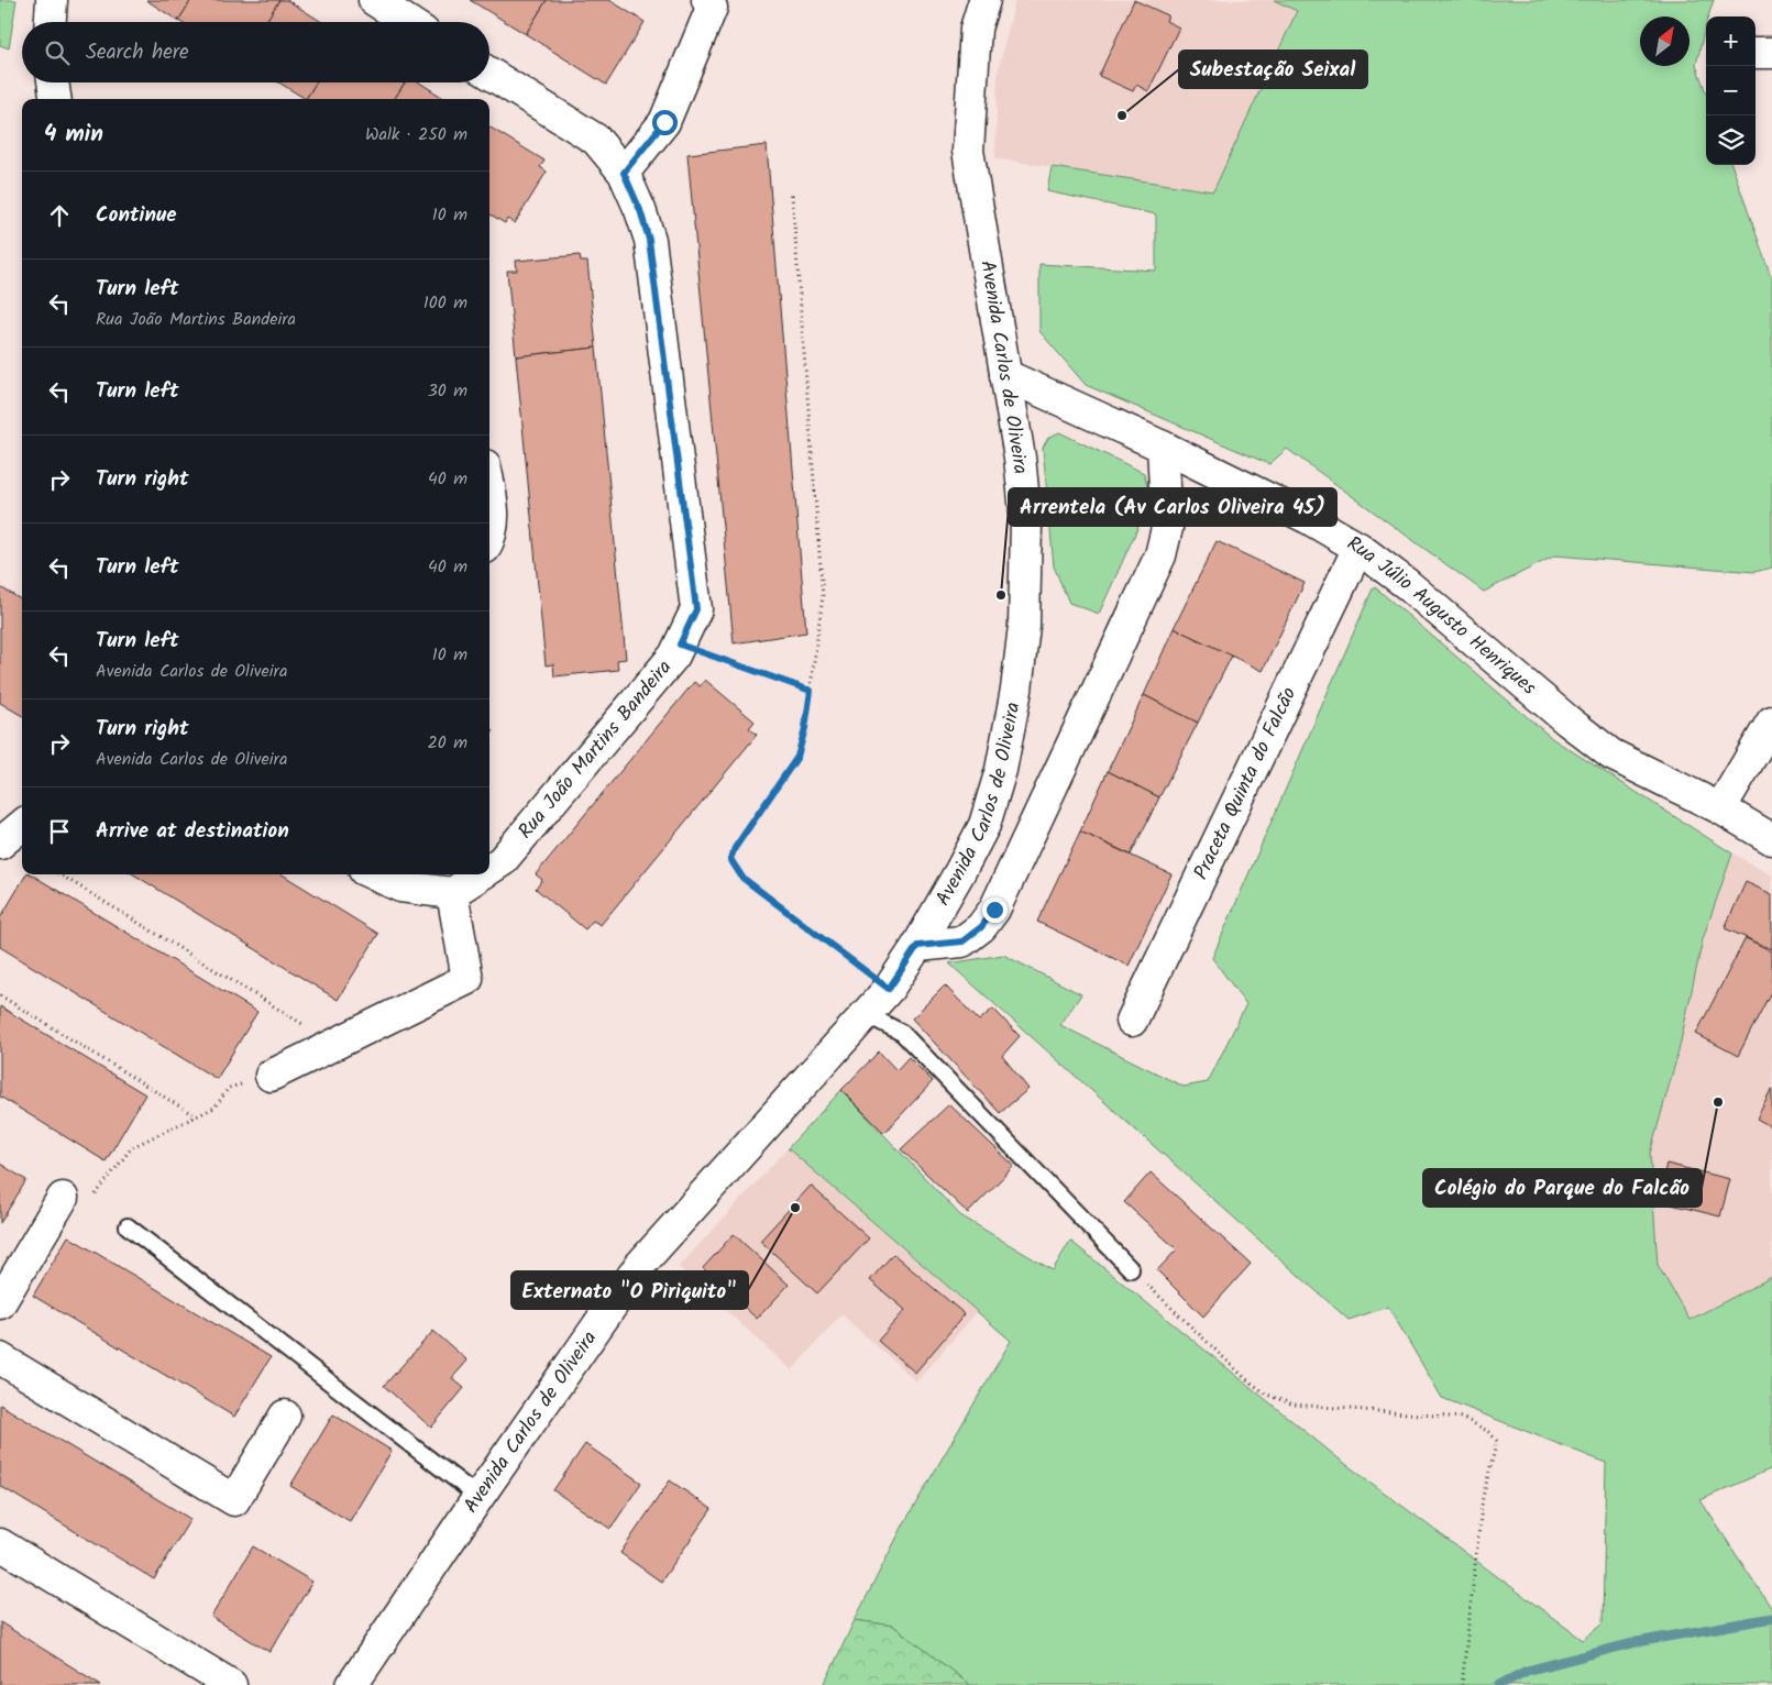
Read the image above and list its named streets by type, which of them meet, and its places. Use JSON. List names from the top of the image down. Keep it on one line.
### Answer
{"streets":{"street":["Avenida Carlos de Oliveira","Rua Júlio Augusto Henriques","Rua João Martins Bandeira","Praceta Quinta do Falcão"]},"crossings":[["Avenida Carlos de Oliveira","Rua Júlio Augusto Henriques"],["Rua Júlio Augusto Henriques","Praceta Quinta do Falcão"]],"places":["Subestação Seixal","Arrentela (Av Carlos Oliveira 45)","Colégio do Parque do Falcão","Externato \"O Piriquito\""],"north":"top right","page":{"map_buttons":["+","−"],"search":"Search here","heading":["4 min","Walk · 250 m"],"list":[["Continue","10 m"],["Turn left","Rua João Martins Bandeira","100 m"],["Turn left","30 m"],["Turn right","40 m"],["Turn left","40 m"],["Turn left","Avenida Carlos de Oliveira","10 m"],["Turn right","Avenida Carlos de Oliveira","20 m"],"Arrive at destination"]}}
